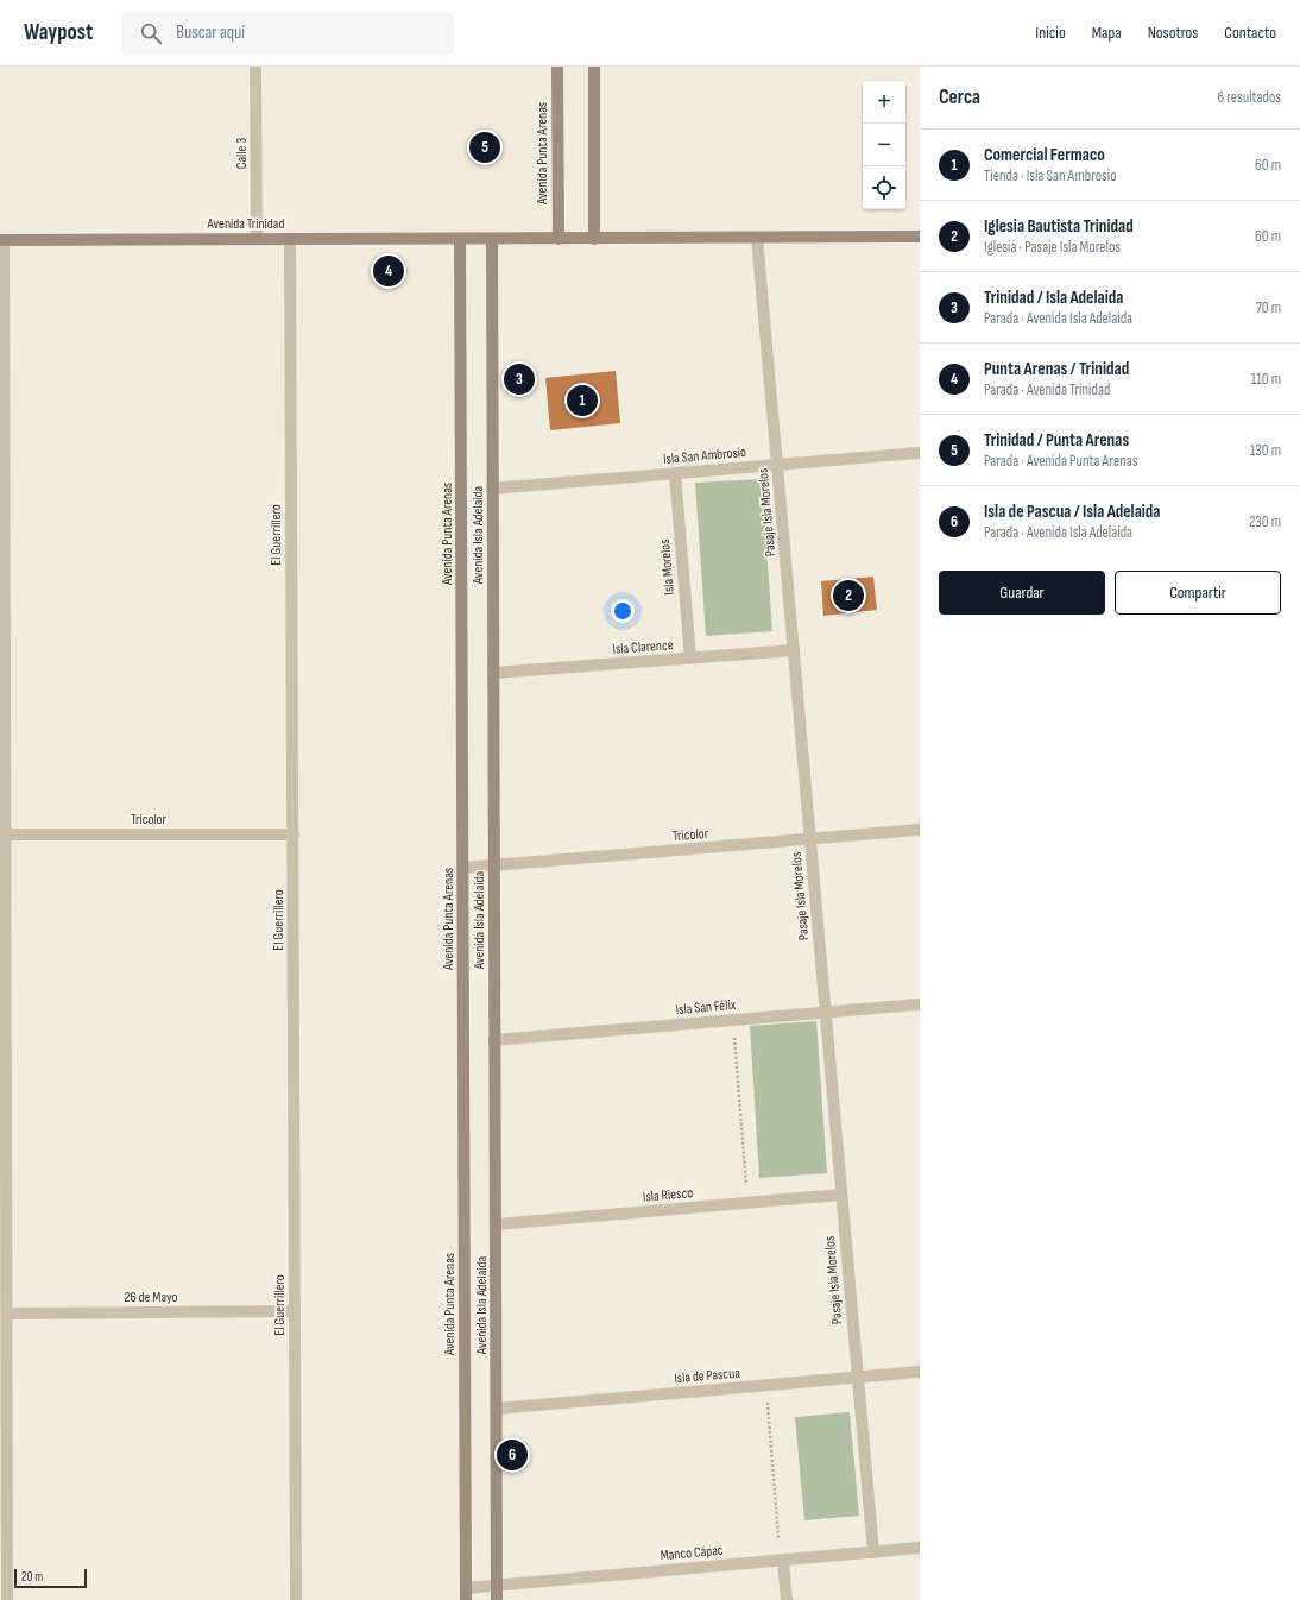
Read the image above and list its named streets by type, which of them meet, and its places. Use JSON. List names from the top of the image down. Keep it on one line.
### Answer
{"streets":{"main road":["Avenida Punta Arenas","Avenida Trinidad","Avenida Isla Adelaida"],"street":["Calle 3","Isla San Ambrosio","Pasaje Isla Morelos","El Guerrillero","Isla Morelos","Isla Clarence","Tricolor","Isla San Félix","Isla Riesco","26 de Mayo","Isla de Pascua","Manco Cápac"]},"crossings":[["Calle 3","Avenida Trinidad"],["Avenida Punta Arenas","Avenida Trinidad"],["Avenida Punta Arenas","Tricolor"],["Avenida Punta Arenas","Manco Cápac"],["Avenida Trinidad","Pasaje Isla Morelos"],["Avenida Trinidad","El Guerrillero"],["Avenida Trinidad","Avenida Isla Adelaida"],["Isla San Ambrosio","Pasaje Isla Morelos"],["Isla San Ambrosio","Avenida Isla Adelaida"],["Isla San Ambrosio","Isla Morelos"],["Pasaje Isla Morelos","Isla Clarence"],["Pasaje Isla Morelos","Tricolor"],["Pasaje Isla Morelos","Isla San Félix"],["Pasaje Isla Morelos","Isla Riesco"],["Pasaje Isla Morelos","Isla de Pascua"],["Pasaje Isla Morelos","Manco Cápac"],["El Guerrillero","Tricolor"],["El Guerrillero","26 de Mayo"],["Avenida Isla Adelaida","Isla Clarence"],["Avenida Isla Adelaida","Tricolor"],["Avenida Isla Adelaida","Isla San Félix"],["Avenida Isla Adelaida","Isla Riesco"],["Avenida Isla Adelaida","Isla de Pascua"],["Avenida Isla Adelaida","Manco Cápac"],["Isla Morelos","Isla Clarence"]],"scale_bar":"20 m","page":{"header":"Waypost","search":"Buscar aquí","nav":["Inicio","Mapa","Nosotros","Contacto"],"heading":["Cerca","6 resultados"],"map_buttons":["+","−"],"list":[{"mark":"1","name":"Comercial Fermaco","note":"Tienda · Isla San Ambrosio","value":"60 m"},{"mark":"2","name":"Iglesia Bautista Trinidad","note":"Iglesia · Pasaje Isla Morelos","value":"60 m"},{"mark":"3","name":"Trinidad / Isla Adelaida","note":"Parada · Avenida Isla Adelaida","value":"70 m"},{"mark":"4","name":"Punta Arenas / Trinidad","note":"Parada · Avenida Trinidad","value":"110 m"},{"mark":"5","name":"Trinidad / Punta Arenas","note":"Parada · Avenida Punta Arenas","value":"130 m"},{"mark":"6","name":"Isla de Pascua / Isla Adelaida","note":"Parada · Avenida Isla Adelaida","value":"230 m"}],"pins":["5","4","3","1","2","6"],"buttons":["Guardar","Compartir"],"scale":"20 m"}}
